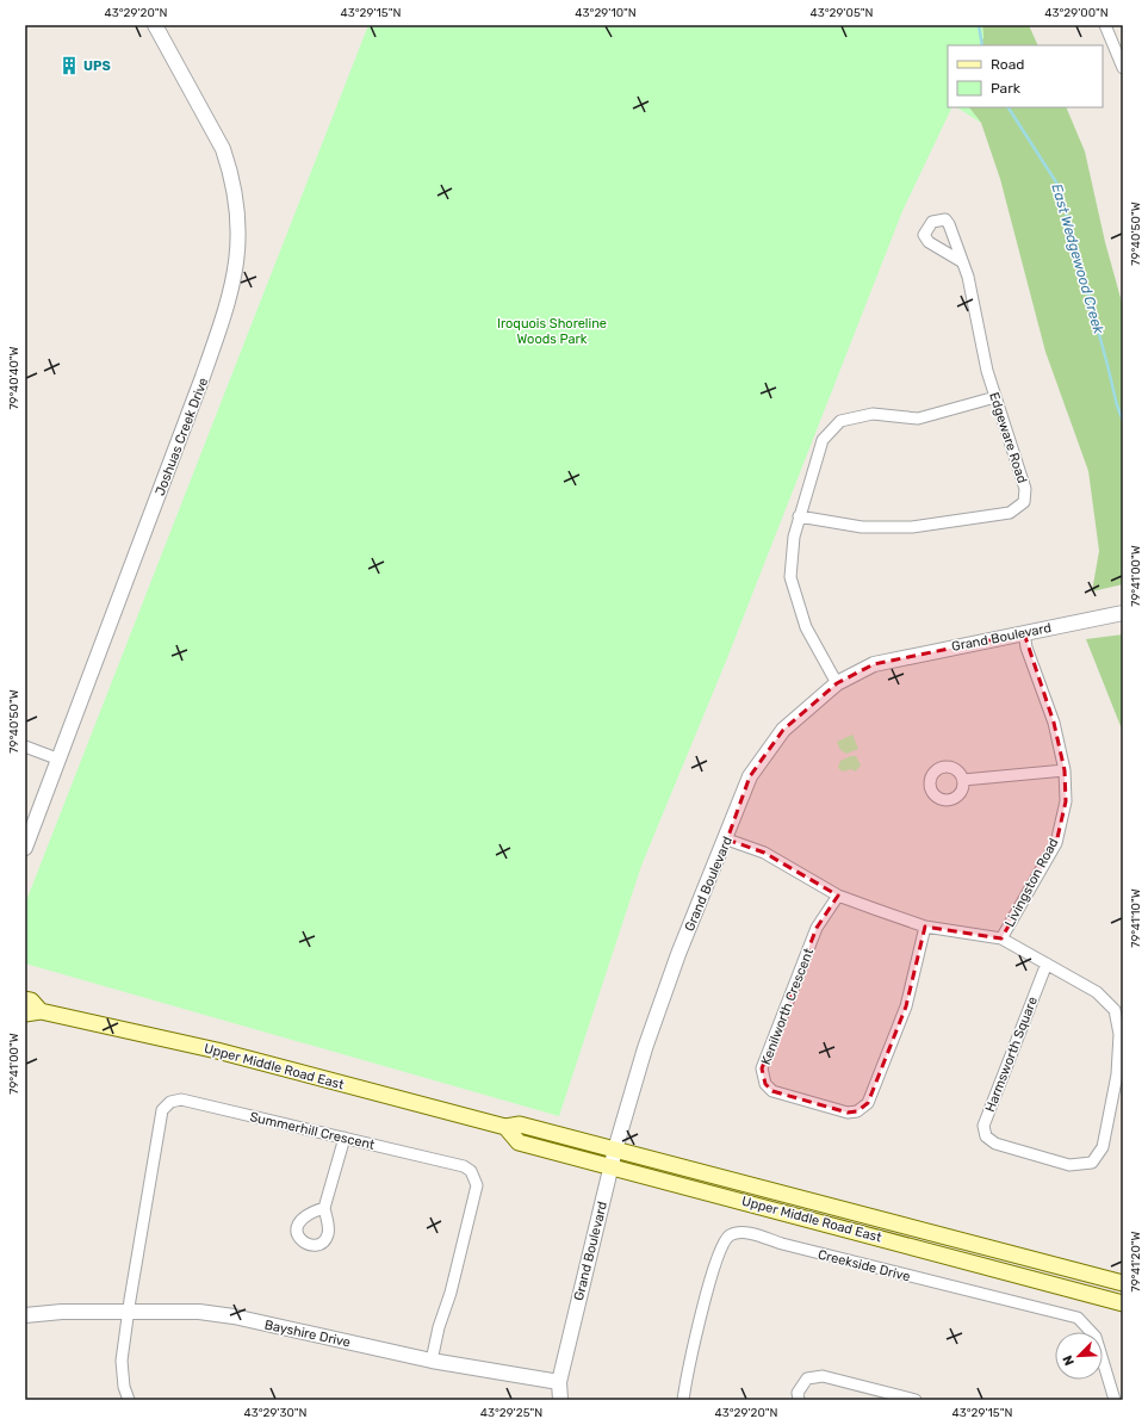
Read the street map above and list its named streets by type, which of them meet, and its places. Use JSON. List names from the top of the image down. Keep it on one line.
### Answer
{"streets":{"main road":["Upper Middle Road East"],"street":["Joshuas Creek Drive","Edgeware Road","Grand Boulevard","Livingston Road","Kenilworth Crescent","Harmsworth Square","Summerhill Crescent","Creekside Drive","Bayshire Drive"]},"crossings":[["Grand Boulevard","Livingston Road"],["Grand Boulevard","Harmsworth Square"],["Grand Boulevard","Upper Middle Road East"],["Grand Boulevard","Bayshire Drive"],["Livingston Road","Harmsworth Square"],["Kenilworth Crescent","Harmsworth Square"],["Summerhill Crescent","Bayshire Drive"]],"water":["East Wedgewood Creek"],"parks":["Iroquois Shoreline Woods Park"],"places":{"building":["UPS"]},"legend":["Road","Park"],"north":"bottom left","coordinates":["43°29'20\"N","43°29'15\"N","43°29'10\"N","43°29'05\"N","43°29'00\"N","79°40'50\"W","79°40'40\"W","79°41'00\"W","79°41'10\"W","79°41'20\"W","43°29'30\"N","43°29'25\"N"]}
